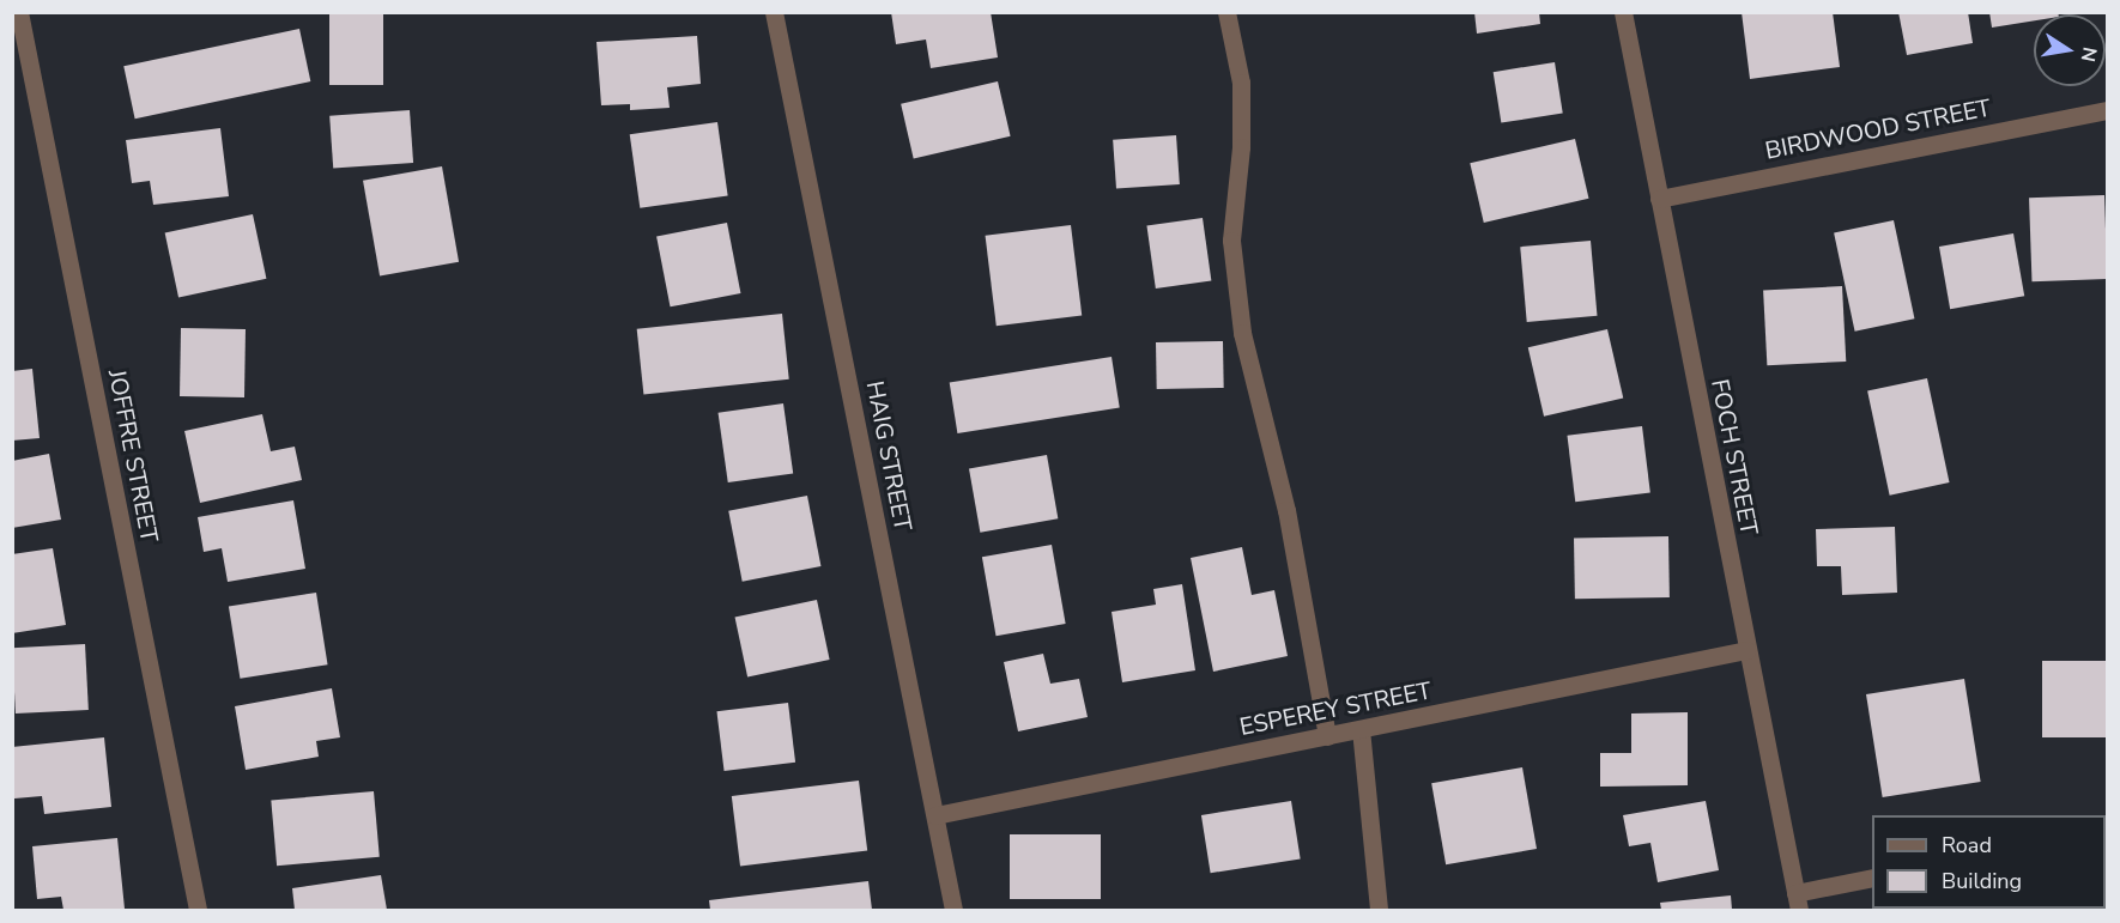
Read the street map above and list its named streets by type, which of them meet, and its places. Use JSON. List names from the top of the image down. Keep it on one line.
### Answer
{"streets":{"street":["BIRDWOOD STREET","JOFFRE STREET","HAIG STREET","FOCH STREET","ESPEREY STREET"]},"crossings":[["BIRDWOOD STREET","FOCH STREET"],["HAIG STREET","ESPEREY STREET"],["FOCH STREET","ESPEREY STREET"]],"legend":["Road","Building"],"north":"right"}
